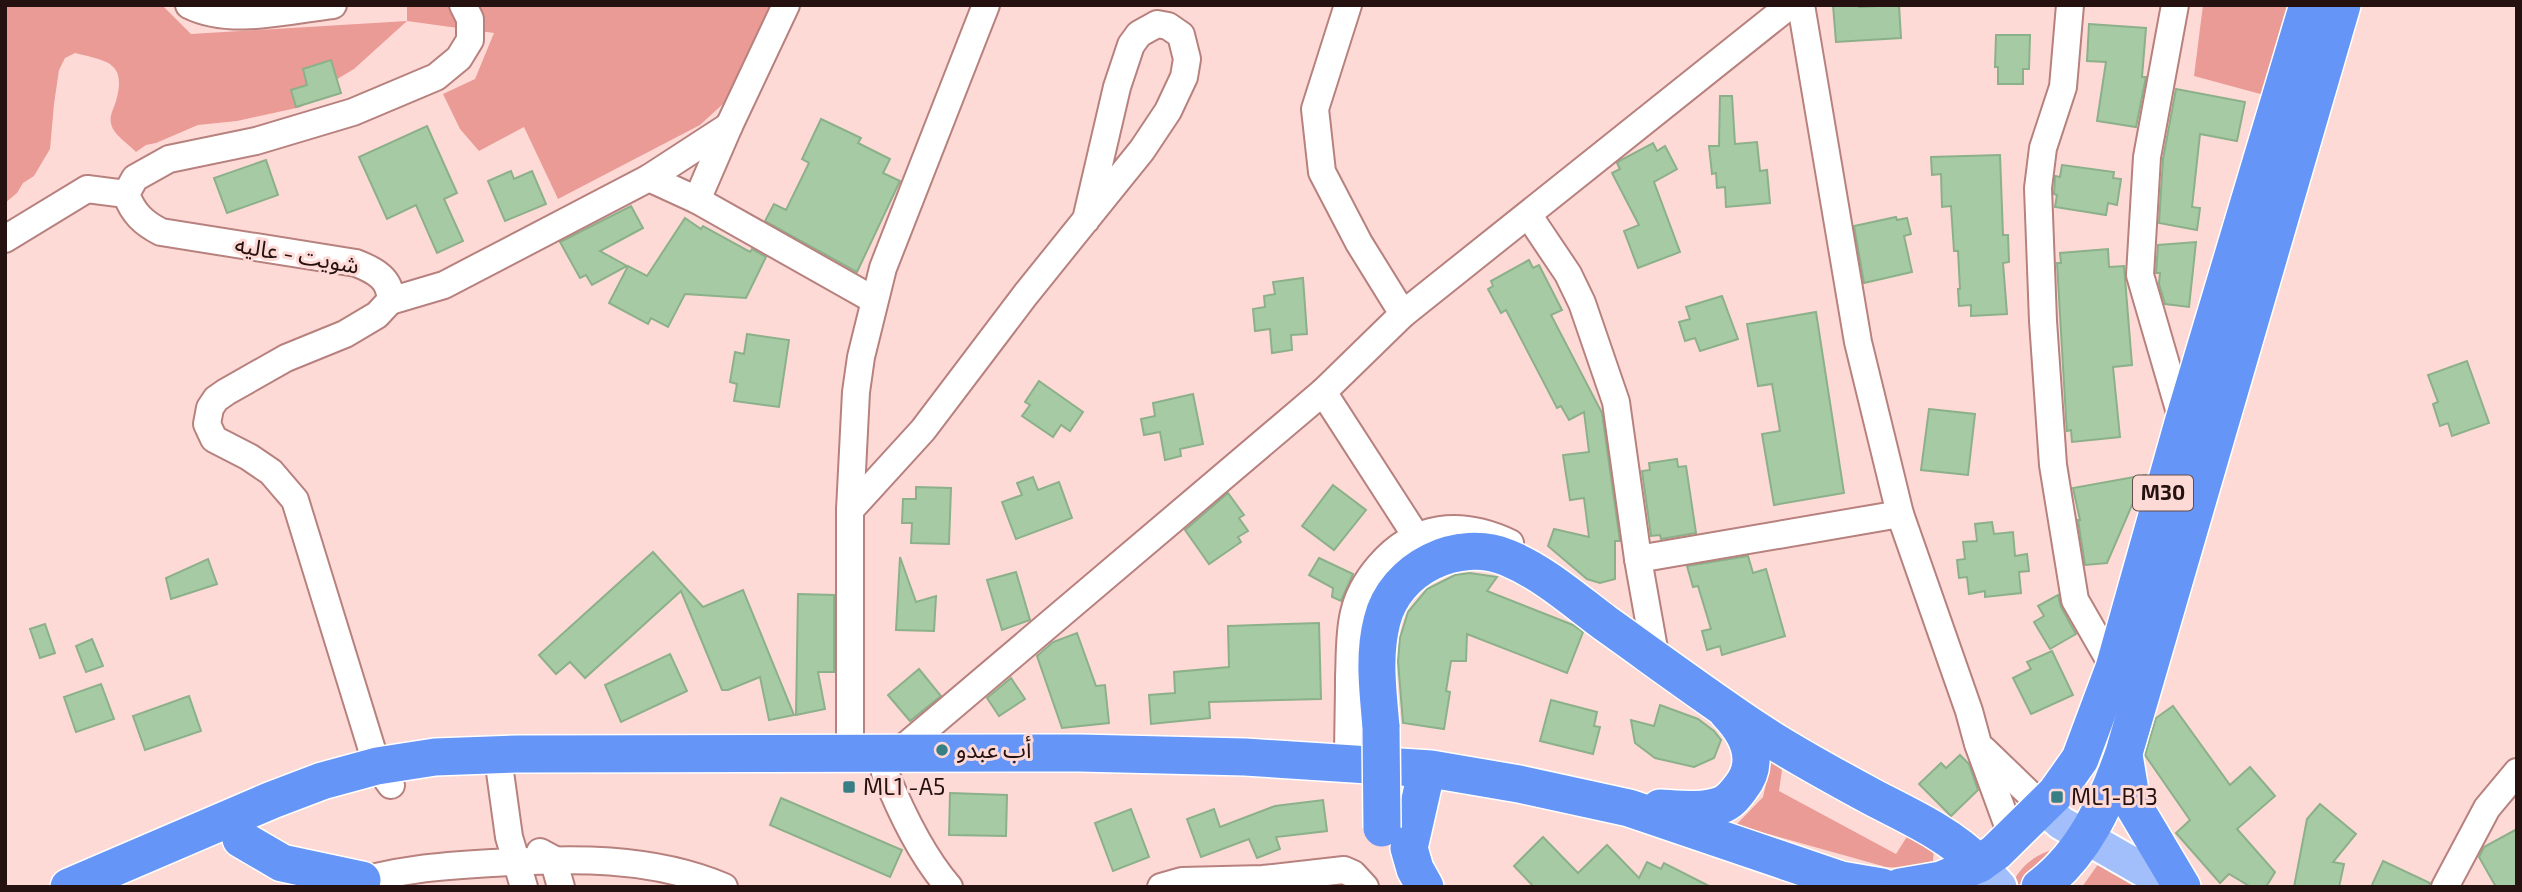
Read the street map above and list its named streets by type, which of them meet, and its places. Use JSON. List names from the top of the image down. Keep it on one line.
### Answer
{"streets":{"highway":["M30"],"street":["شويت - عاليه"]},"places":{"other":["أب عبدو"],"transit":["ML1 -A5","ML1-B13"]}}
